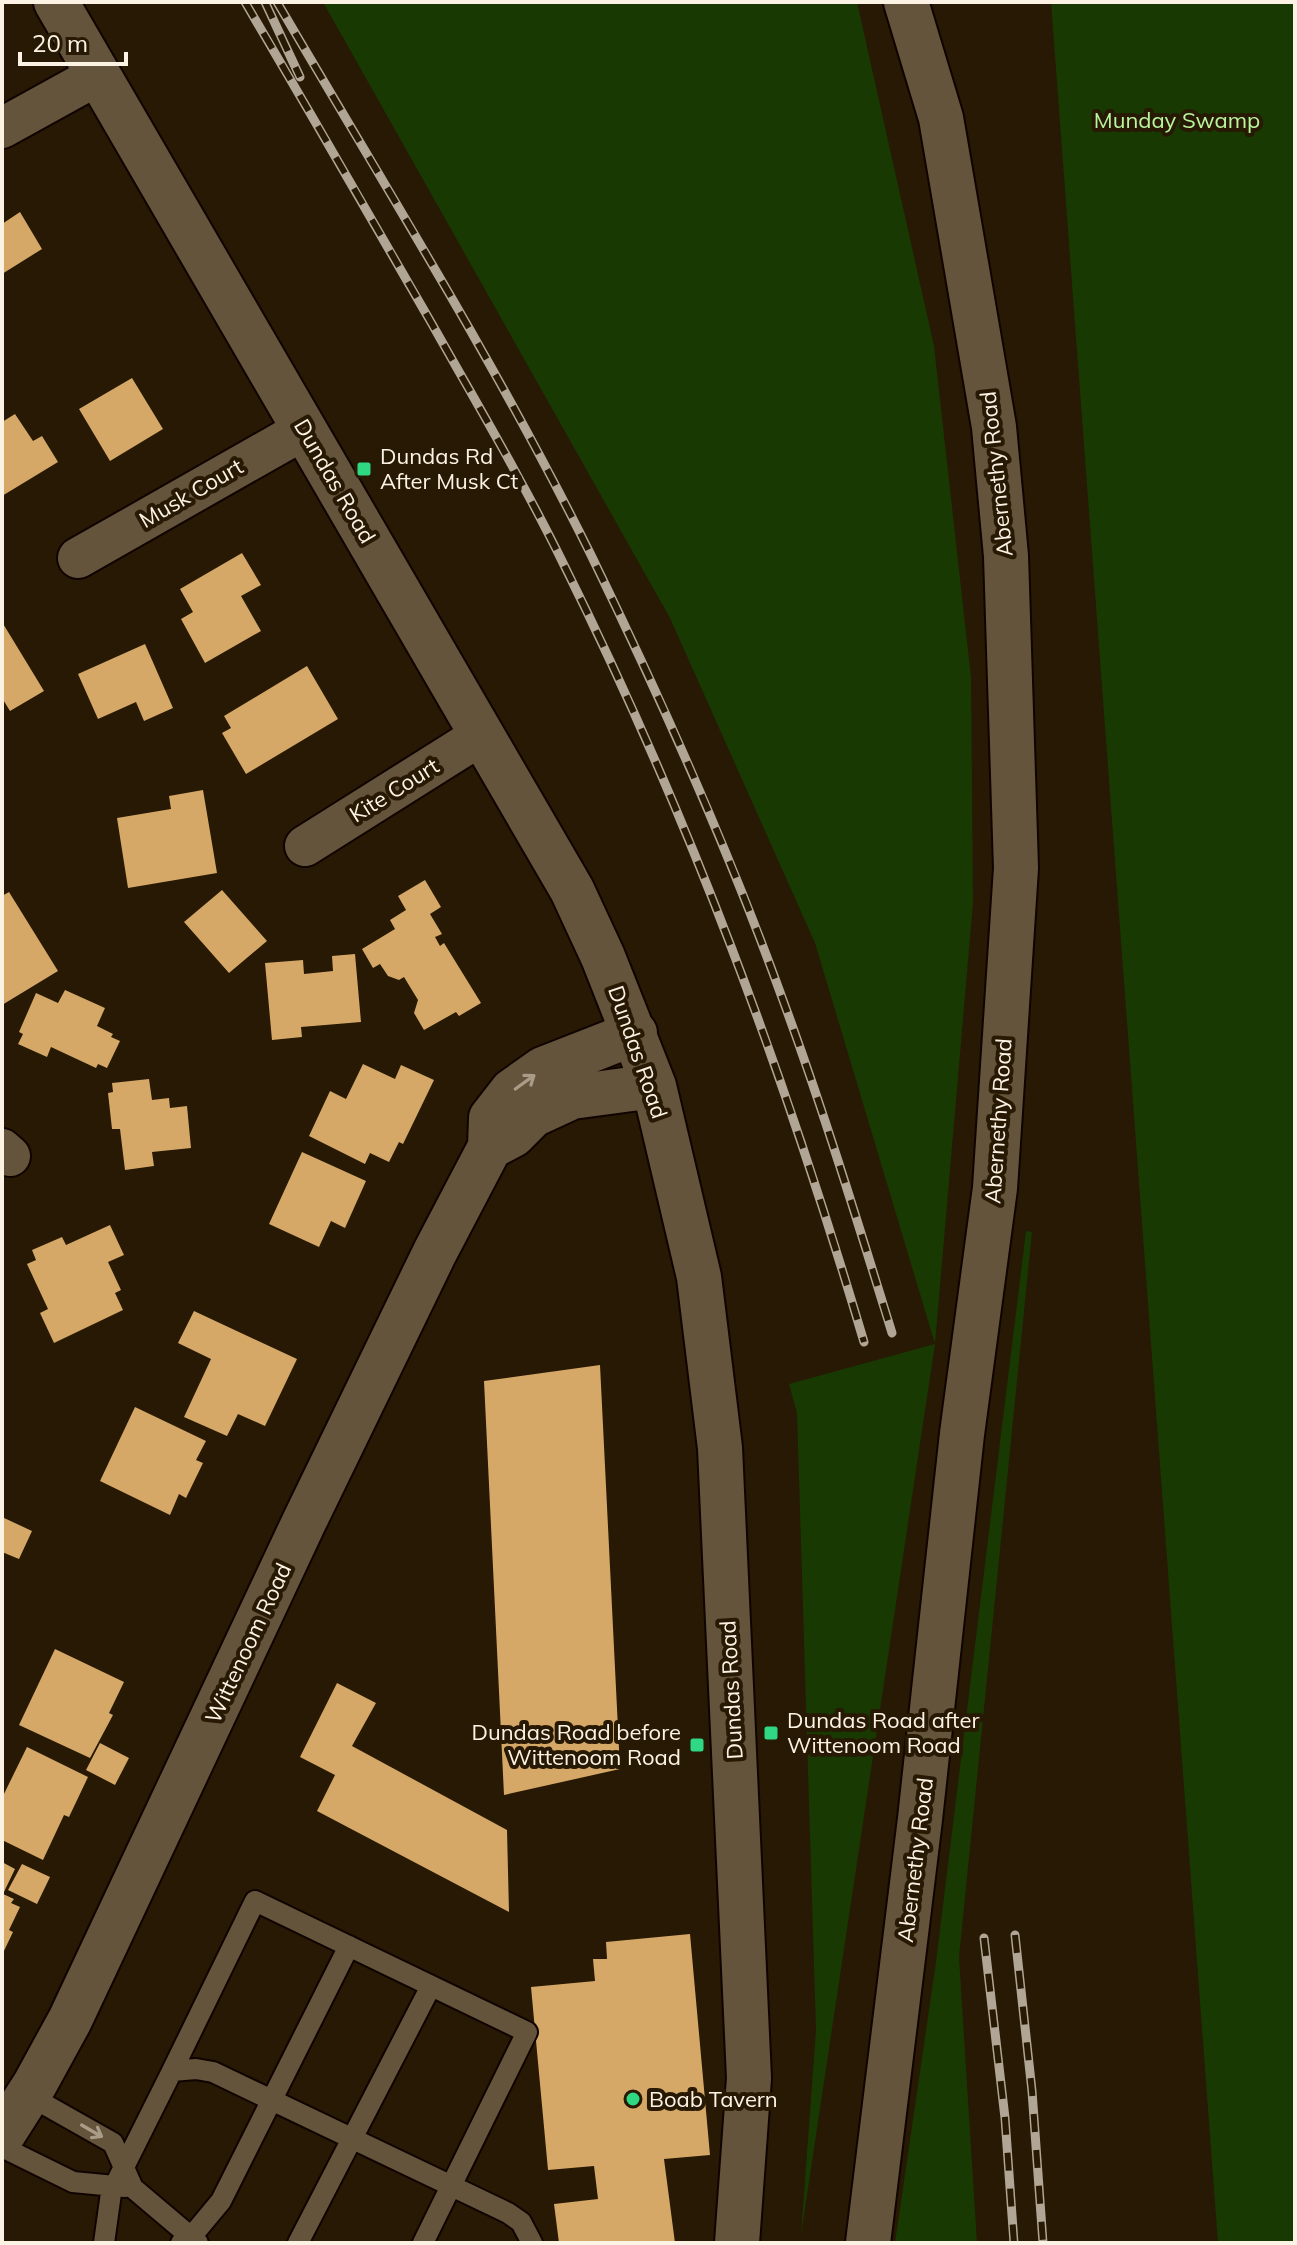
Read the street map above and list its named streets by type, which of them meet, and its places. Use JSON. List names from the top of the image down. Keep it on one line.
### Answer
{"streets":{"main road":["Abernethy Road","Dundas Road","Wittenoom Road"],"street":["Musk Court","Kite Court"]},"crossings":[["Dundas Road","Musk Court"],["Dundas Road","Kite Court"],["Dundas Road","Wittenoom Road"]],"parks":["Munday Swamp"],"places":{"transit":["Dundas Rd After Musk Ct","Dundas Road after Wittenoom Road","Dundas Road before Wittenoom Road"],"other":["Boab Tavern"]},"scale_bar":"20 m"}
